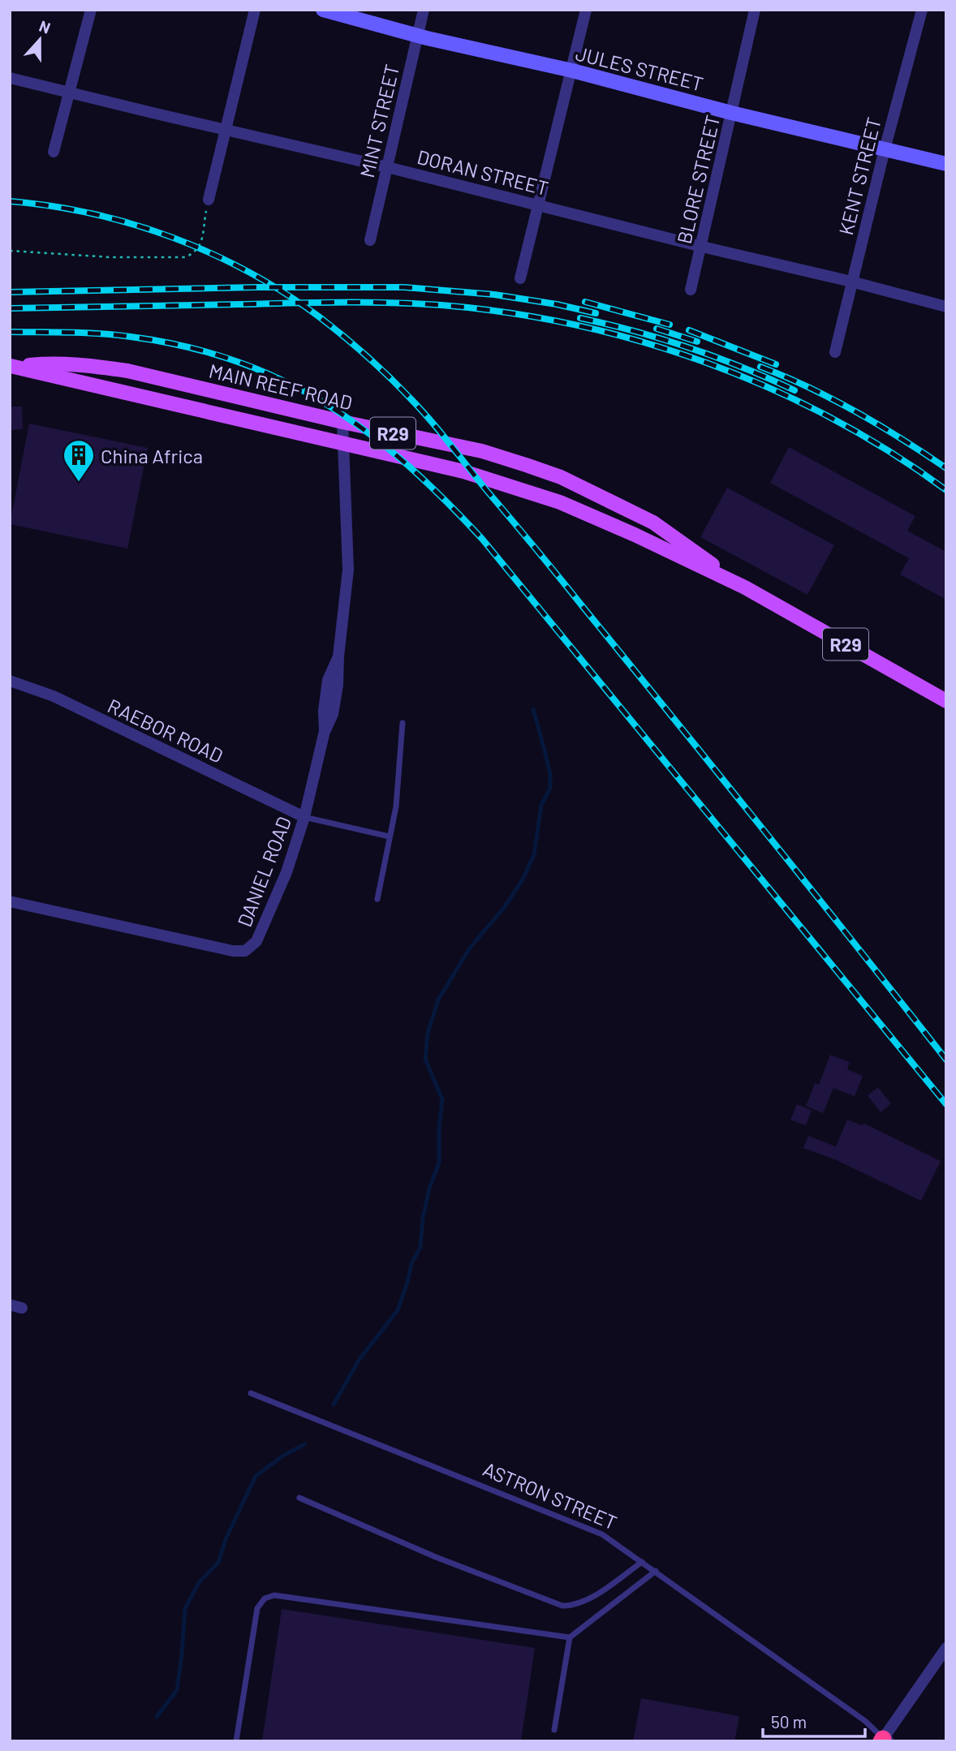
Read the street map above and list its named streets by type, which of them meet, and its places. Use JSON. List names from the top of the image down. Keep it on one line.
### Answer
{"streets":{"main road":["JULES STREET","MAIN REEF ROAD","R29"],"street":["MINT STREET","DORAN STREET","KENT STREET","BLORE STREET","RAEBOR ROAD","DANIEL ROAD"],"lane":["ASTRON STREET"]},"crossings":[["JULES STREET","MINT STREET"],["JULES STREET","KENT STREET"],["JULES STREET","BLORE STREET"],["MINT STREET","DORAN STREET"],["DORAN STREET","KENT STREET"],["DORAN STREET","BLORE STREET"],["MAIN REEF ROAD","DANIEL ROAD"],["RAEBOR ROAD","DANIEL ROAD"]],"places":{"building":["China Africa"]},"scale_bar":"50 m","north":"top"}
